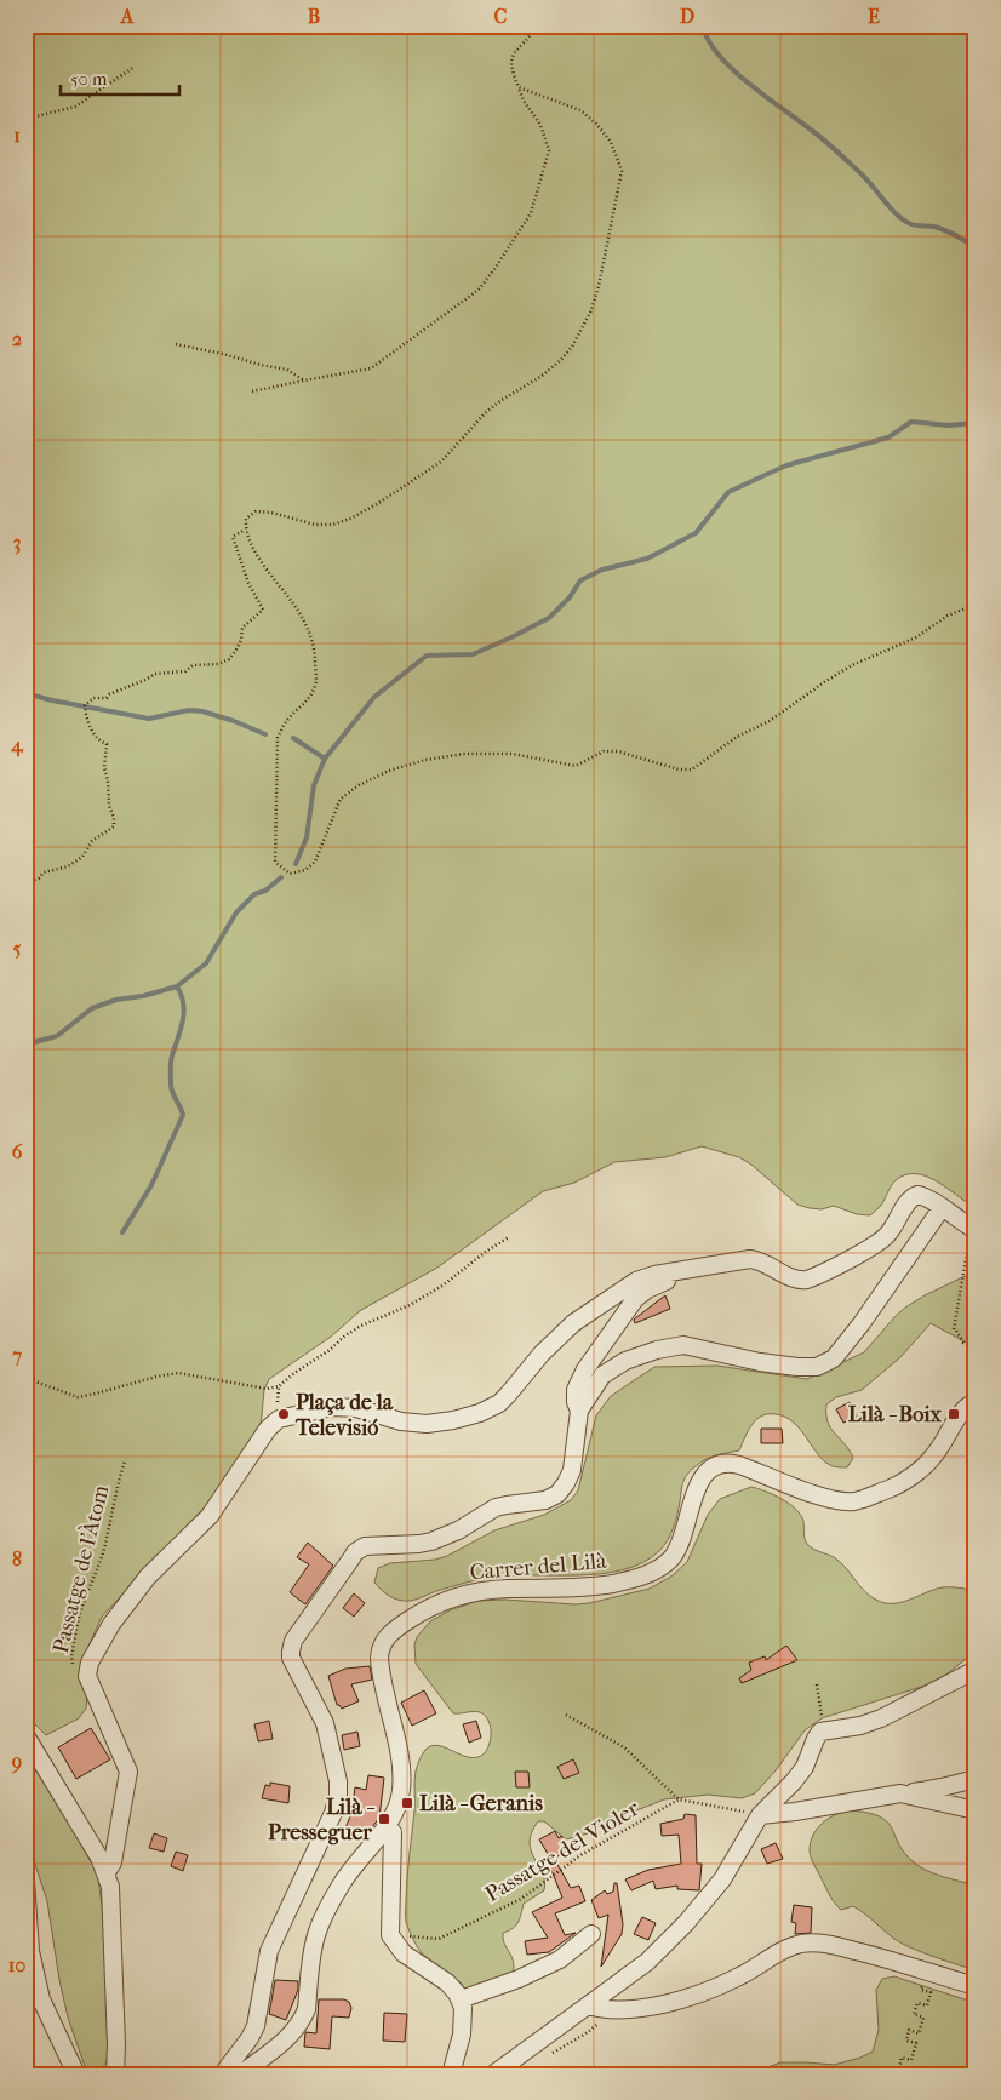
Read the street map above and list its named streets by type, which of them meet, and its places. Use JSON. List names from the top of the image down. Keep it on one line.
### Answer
{"streets":{"street":["Carrer del Lilà"],"path":["Passatge de l'Àtom","Passatge del Violer"]},"places":{"other":["Plaça de la Televisió"],"transit":["Lilà - Boix","Lilà - Geranis","Lilà - Presseguer"]},"scale_bar":"50 m","grid":{"columns":["A","B","C","D","E"],"rows":["1","2","3","4","5","6","7","8","9","10"]}}
